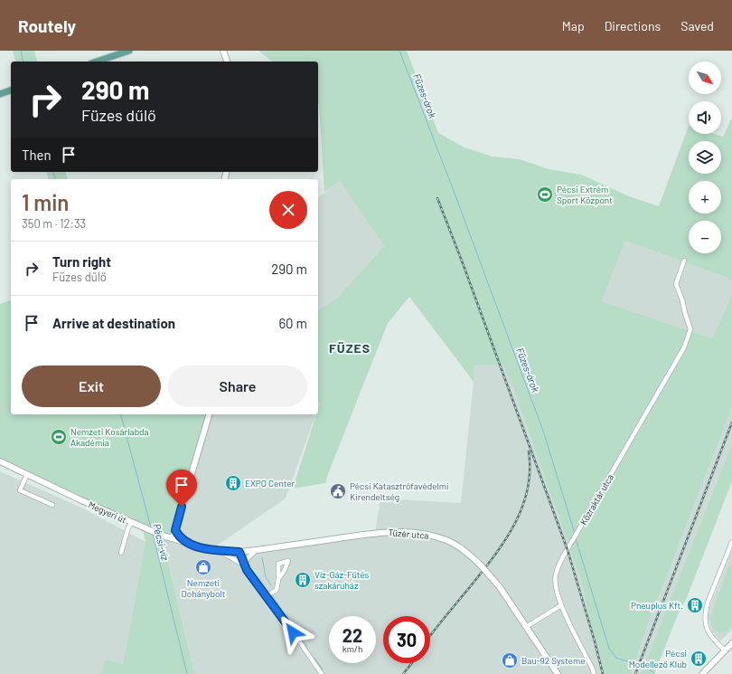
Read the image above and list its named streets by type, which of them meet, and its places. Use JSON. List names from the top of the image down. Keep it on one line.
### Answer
{"streets":{"street":["Közraktár utca","Megyeri út","Tüzér utca"]},"crossings":[["Megyeri út","Tüzér utca"]],"districts":["FÜZES"],"water":["Füzes-árok","Pécsi-víz"],"places":{"sports":["Pécsi Extrém Sport Központ","Nemzeti Kosárlabda Akadémia"],"building":["EXPO Center","Víz-Gáz-Fűtés szakáruház","Pneuplus Kft.","Pécsi Modellező Klub"],"public building":["Pécsi Katasztrófavédelmi Kirendeltség"],"shop":["Nemzeti Dohánybolt","Bau-92 Systeme"]},"north":"bottom right","page":{"header":"Routely","nav":["Map","Directions","Saved"],"map_buttons":["+","−"],"turn":["290 m","Füzes dűlő"],"then":"Then","heading":["1 min","350 m · 12:33"],"list":[{"name":"Turn right","note":"Füzes dűlő","value":"290 m"},{"name":"Arrive at destination","value":"60 m"}],"buttons":["Exit","Share"],"speed":"22 km/h","limit":"30"}}
